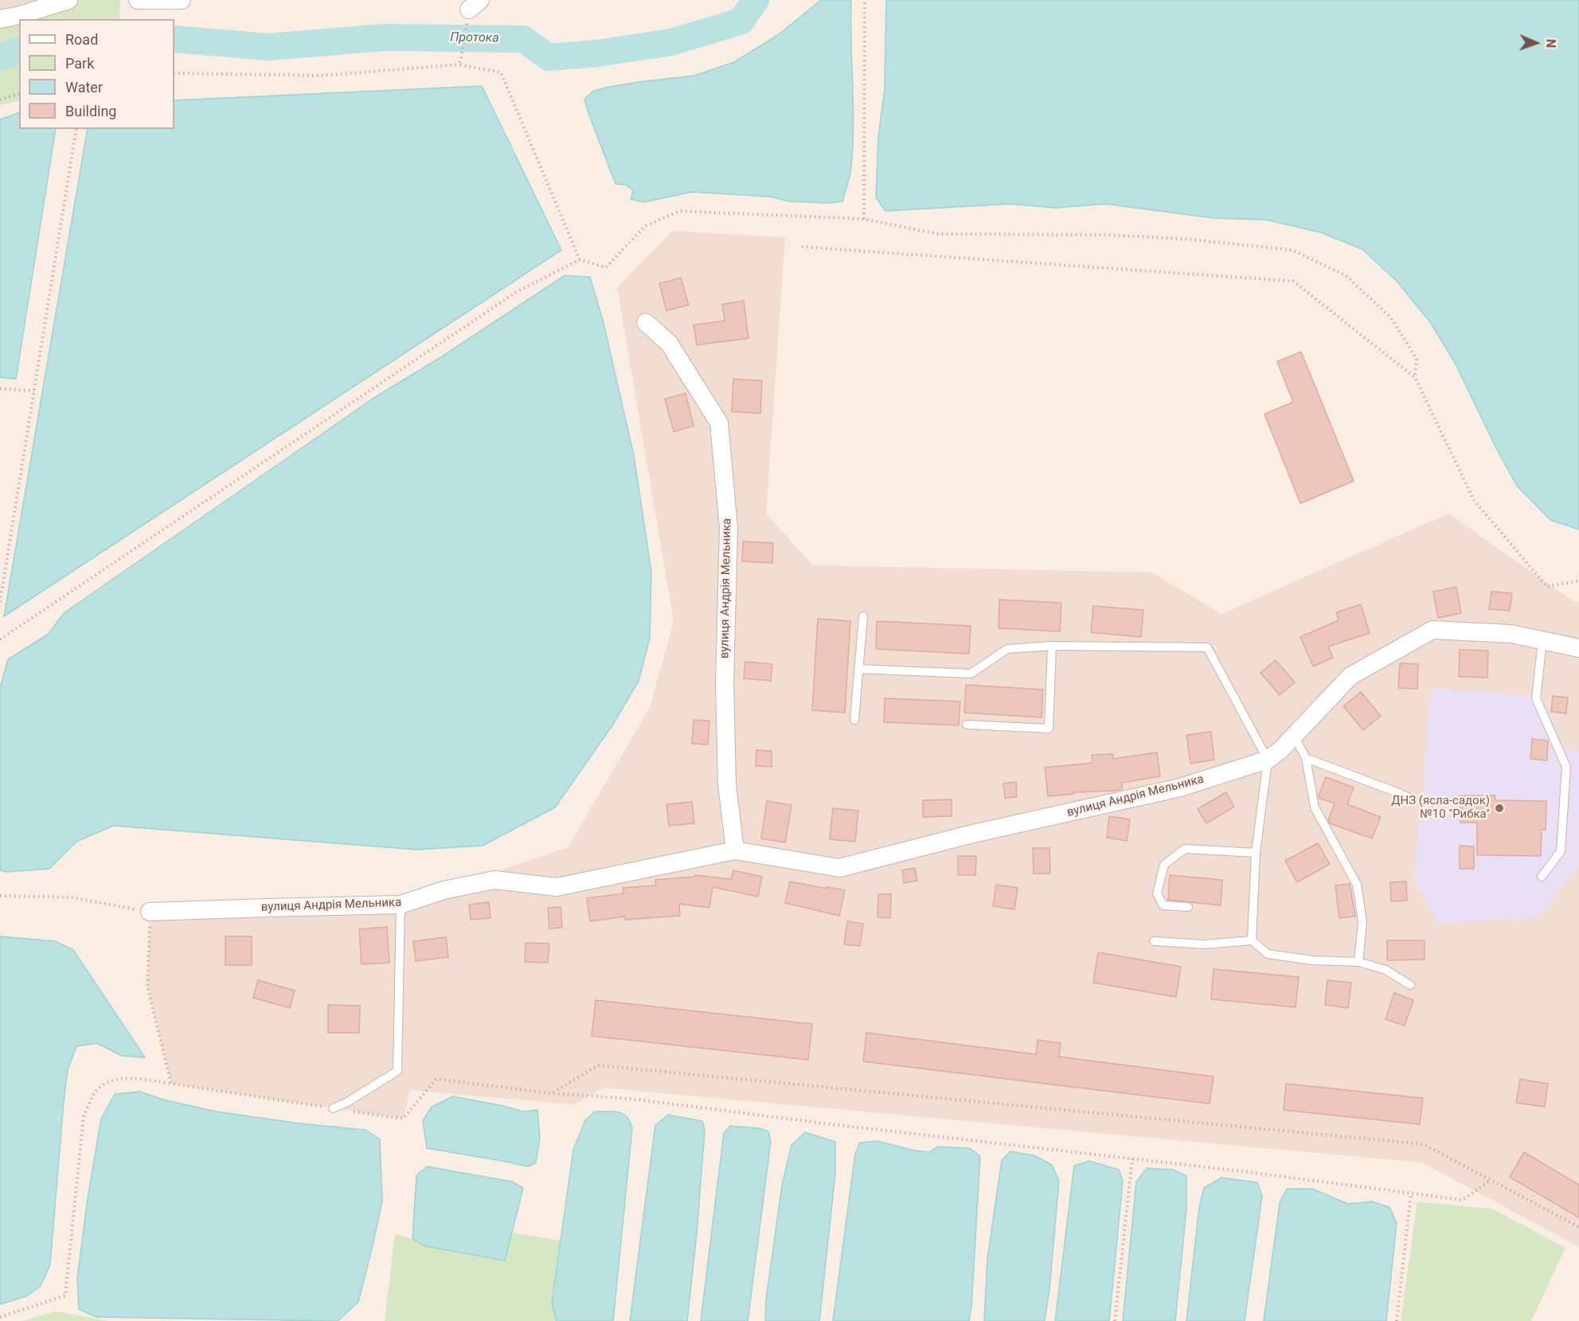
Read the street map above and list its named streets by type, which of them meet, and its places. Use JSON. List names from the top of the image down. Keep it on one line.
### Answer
{"streets":{"street":["вулиця Андрія Мельника"]},"water":["Протока"],"places":["ДНЗ (ясла-садок) №10 \"Рибка\""],"legend":["Road","Park","Water","Building"],"north":"right"}
